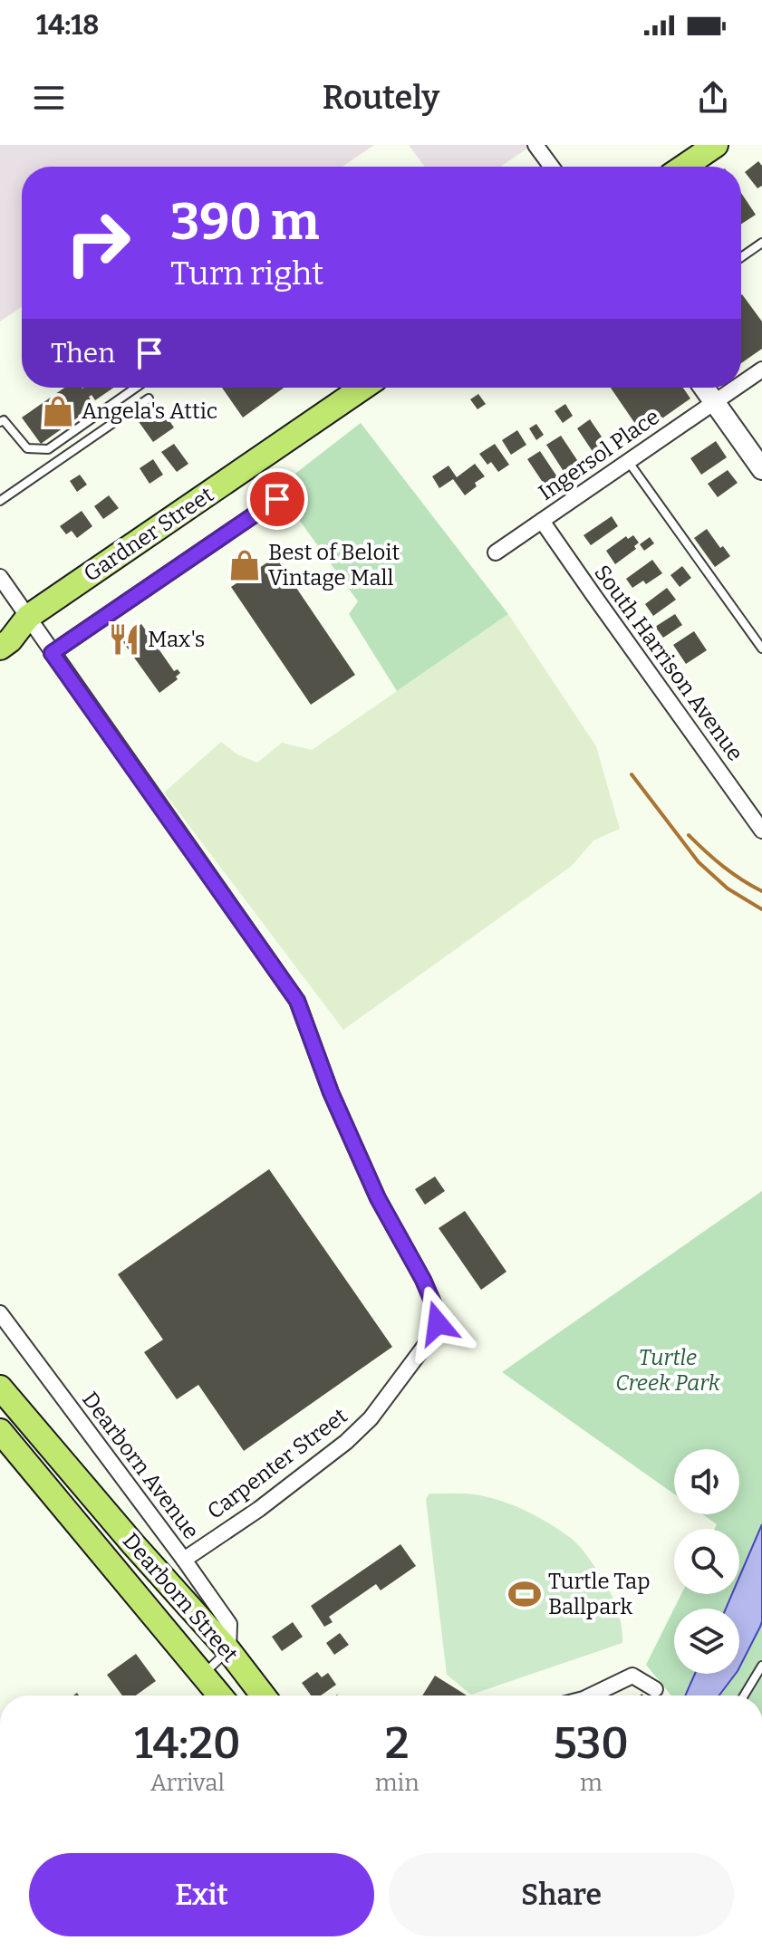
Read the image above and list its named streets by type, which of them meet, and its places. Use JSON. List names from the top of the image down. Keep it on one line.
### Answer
{"streets":{"main road":["Gardner Street","Dearborn Street"],"street":["Ingersol Place","South Harrison Avenue","Carpenter Street","Dearborn Avenue"]},"crossings":[["Ingersol Place","South Harrison Avenue"],["Gardner Street","Carpenter Street"],["Carpenter Street","Dearborn Avenue"],["Dearborn Avenue","Dearborn Street"]],"parks":["Turtle Creek Park"],"places":{"shop":["Angela's Attic","Best of Beloit Vintage Mall"],"restaurant":["Max's"],"sports":["Turtle Tap Ballpark"]},"page":{"status":"14:18","header":"Routely","turn":["390 m","Turn right"],"then":"Then","eta":["14:20","Arrival","2","min","530","m"],"buttons":["Exit","Share"]}}
